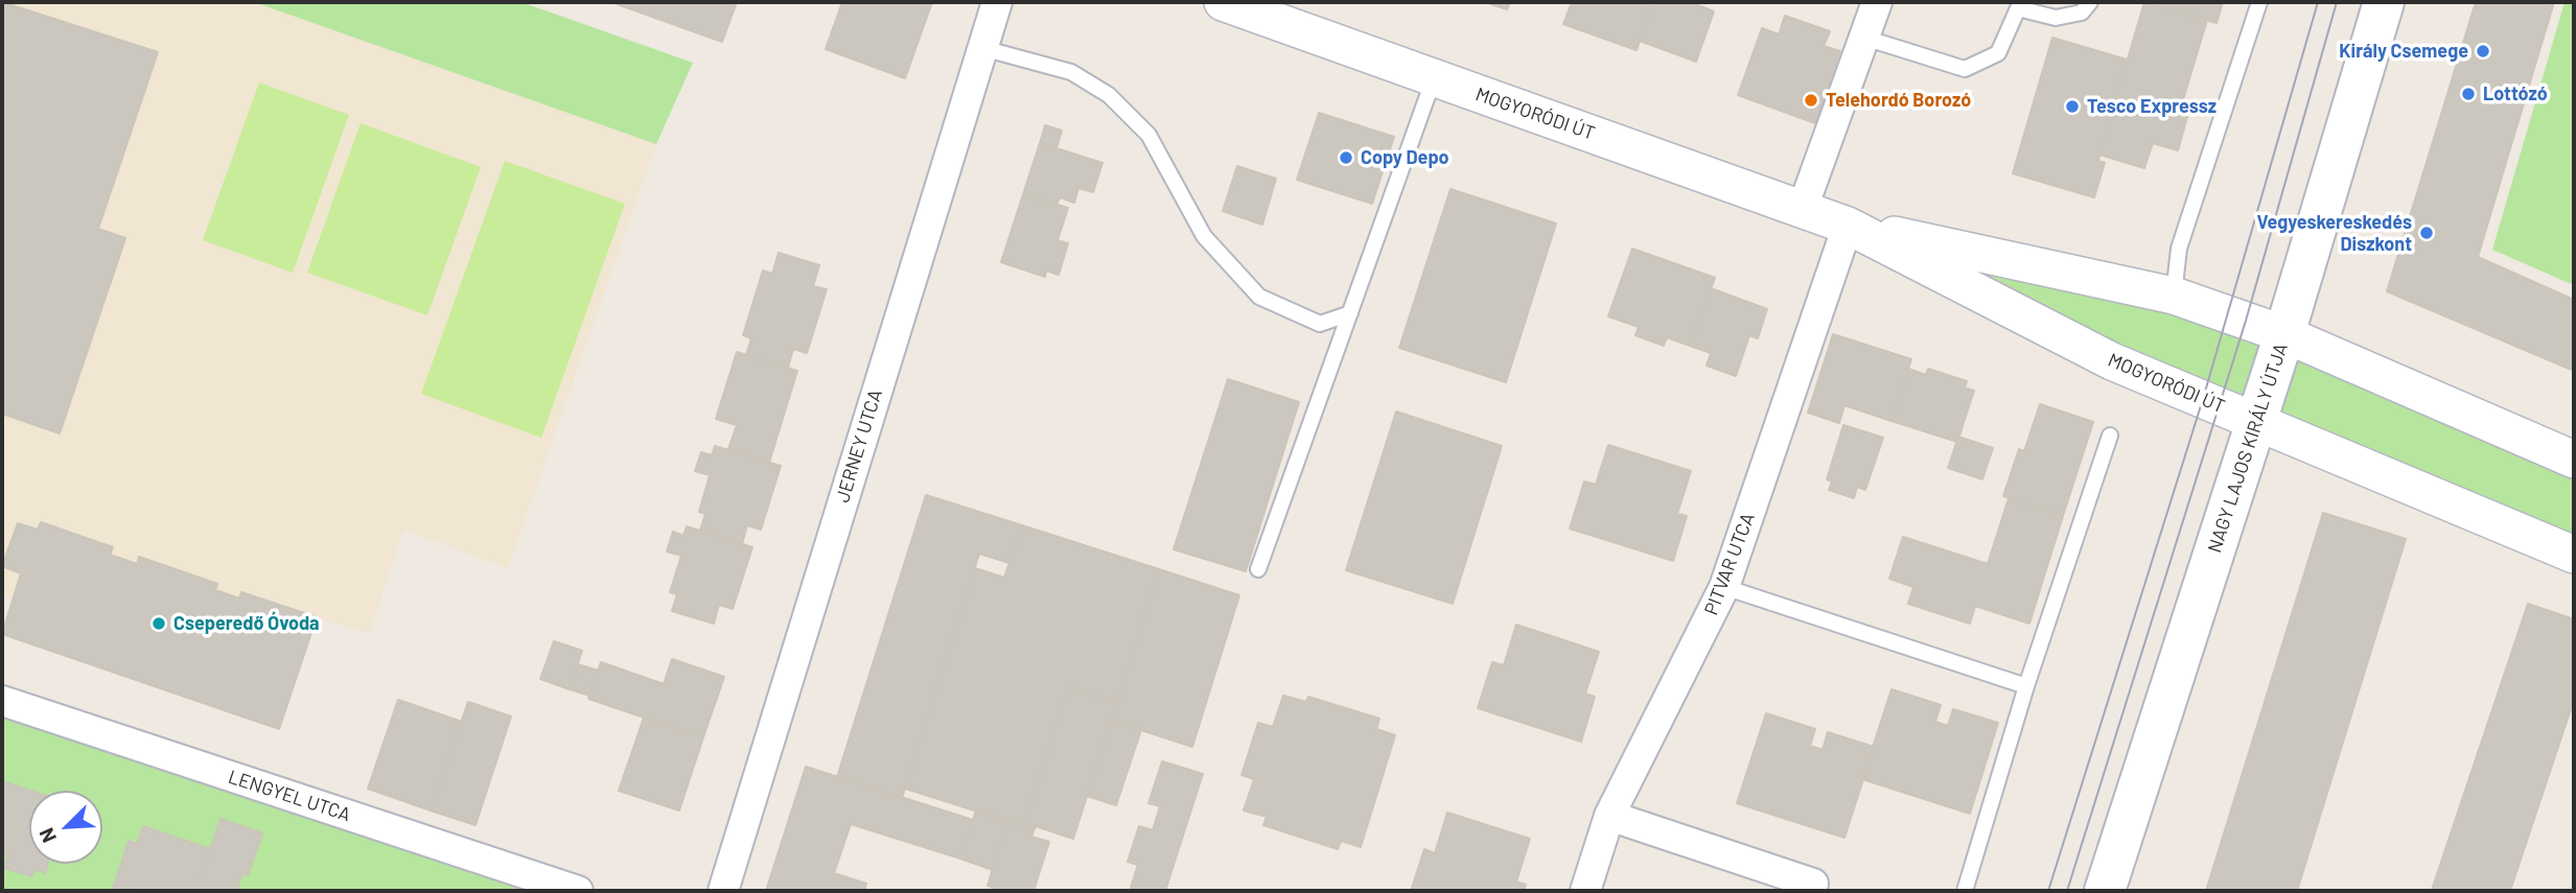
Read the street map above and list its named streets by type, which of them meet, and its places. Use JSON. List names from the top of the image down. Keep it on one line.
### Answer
{"streets":{"main road":["NAGY LAJOS KIRÁLY ÚTJA"],"street":["MOGYORÓDI ÚT","JERNEY UTCA","PITVAR UTCA","LENGYEL UTCA"]},"crossings":[["MOGYORÓDI ÚT","NAGY LAJOS KIRÁLY ÚTJA"],["MOGYORÓDI ÚT","PITVAR UTCA"]],"places":["Király Csemege","Lottózó","Telehordó Borozó","Tesco Expressz","Copy Depo","Vegyeskereskedés Diszkont","Cseperedő Óvoda"],"north":"bottom left"}
